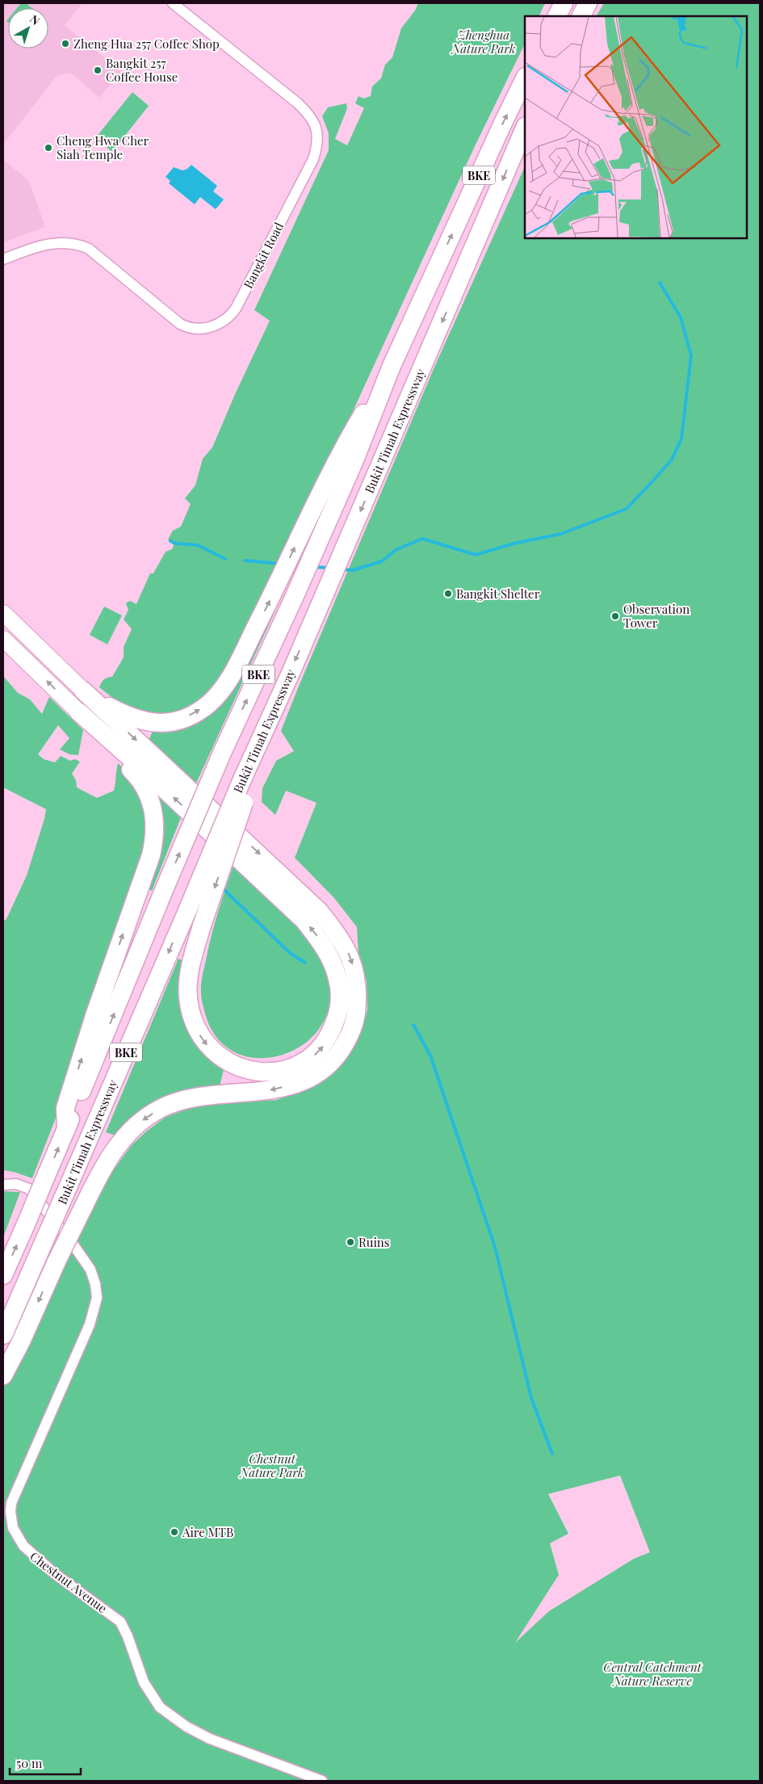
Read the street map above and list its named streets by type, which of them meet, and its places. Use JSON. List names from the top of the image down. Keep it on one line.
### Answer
{"streets":{"highway":["BKE","Bukit Timah Expressway"],"street":["Bangkit Road","Chestnut Avenue"]},"parks":["Zhenghua Nature Park","Chestnut Nature Park","Central Catchment Nature Reserve"],"places":["Zheng Hua 257 Coffee Shop","Bangkit 257 Coffee House","Cheng Hwa Cher Siah Temple","Bangkit Shelter","Observation Tower","Ruins","Aire MTB"],"scale_bar":"50 m","north":"top right"}
